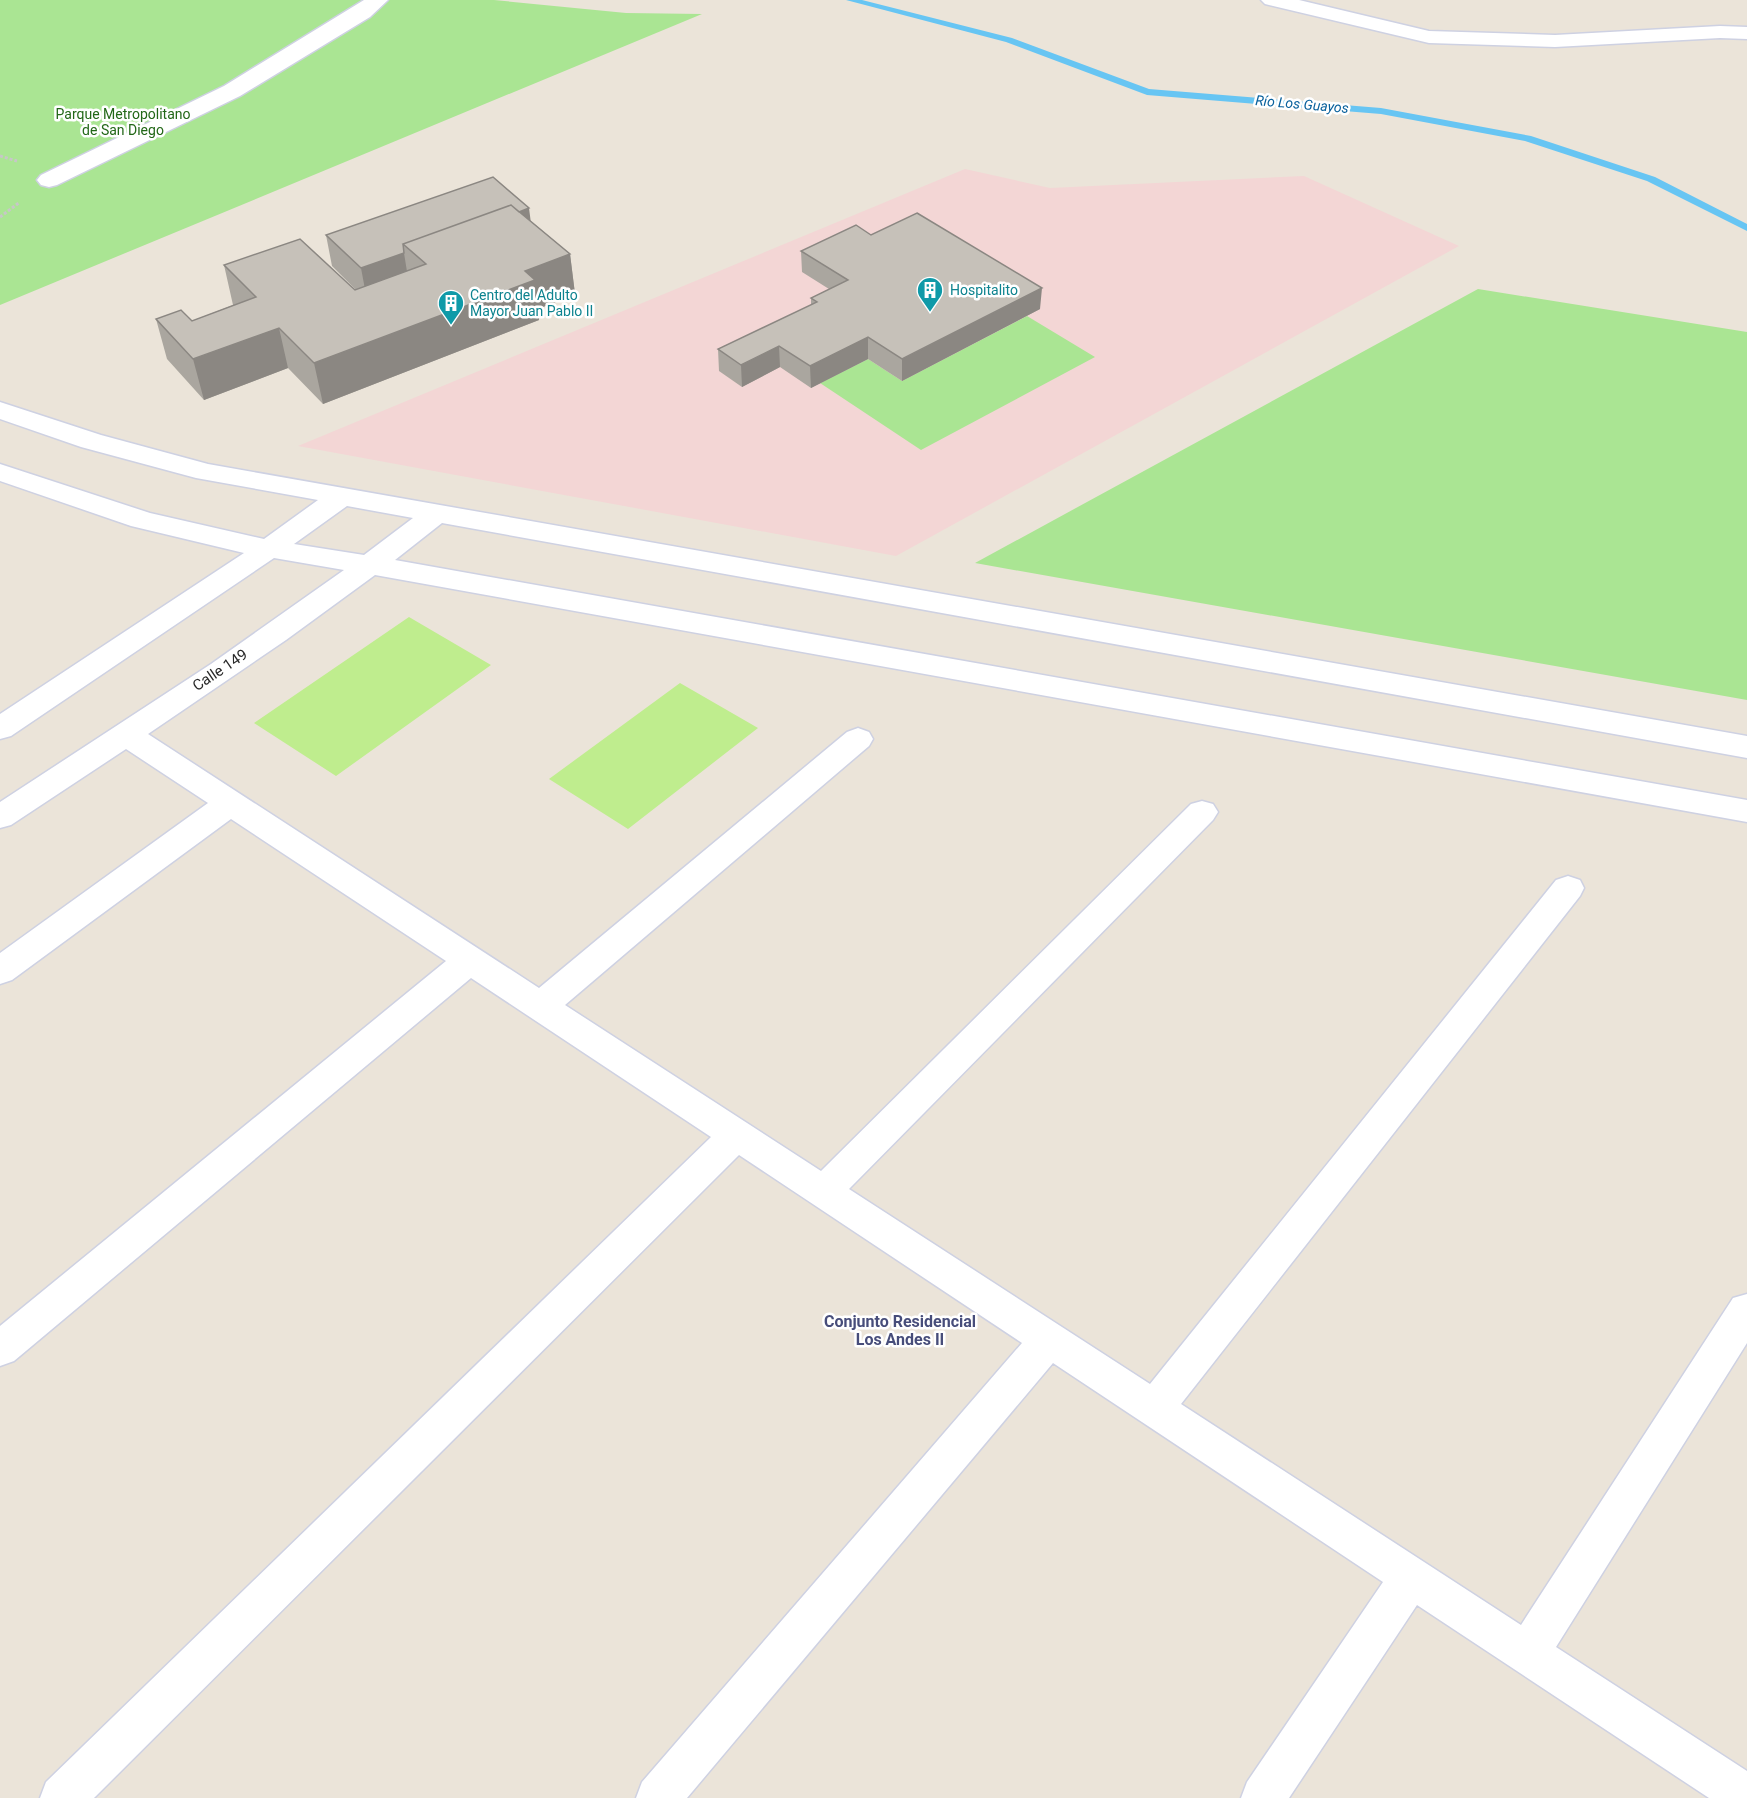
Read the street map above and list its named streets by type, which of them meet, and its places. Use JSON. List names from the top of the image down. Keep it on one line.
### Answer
{"streets":{"street":["Calle 149"]},"districts":["Conjunto Residencial Los Andes II"],"water":["Río Los Guayos"],"parks":["Parque Metropolitano de San Diego"],"places":{"building":["Hospitalito","Centro del Adulto Mayor Juan Pablo II"]}}
